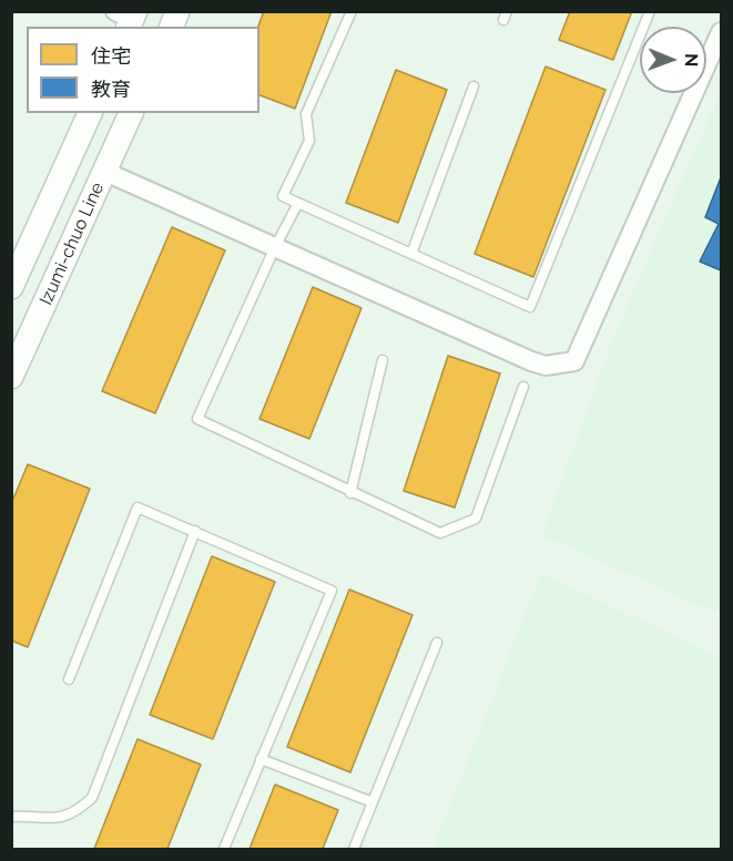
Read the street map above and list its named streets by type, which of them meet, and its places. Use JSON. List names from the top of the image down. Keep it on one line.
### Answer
{"streets":{"street":["Izumi-chuo Line"]},"legend":["住宅","教育"],"north":"right"}
